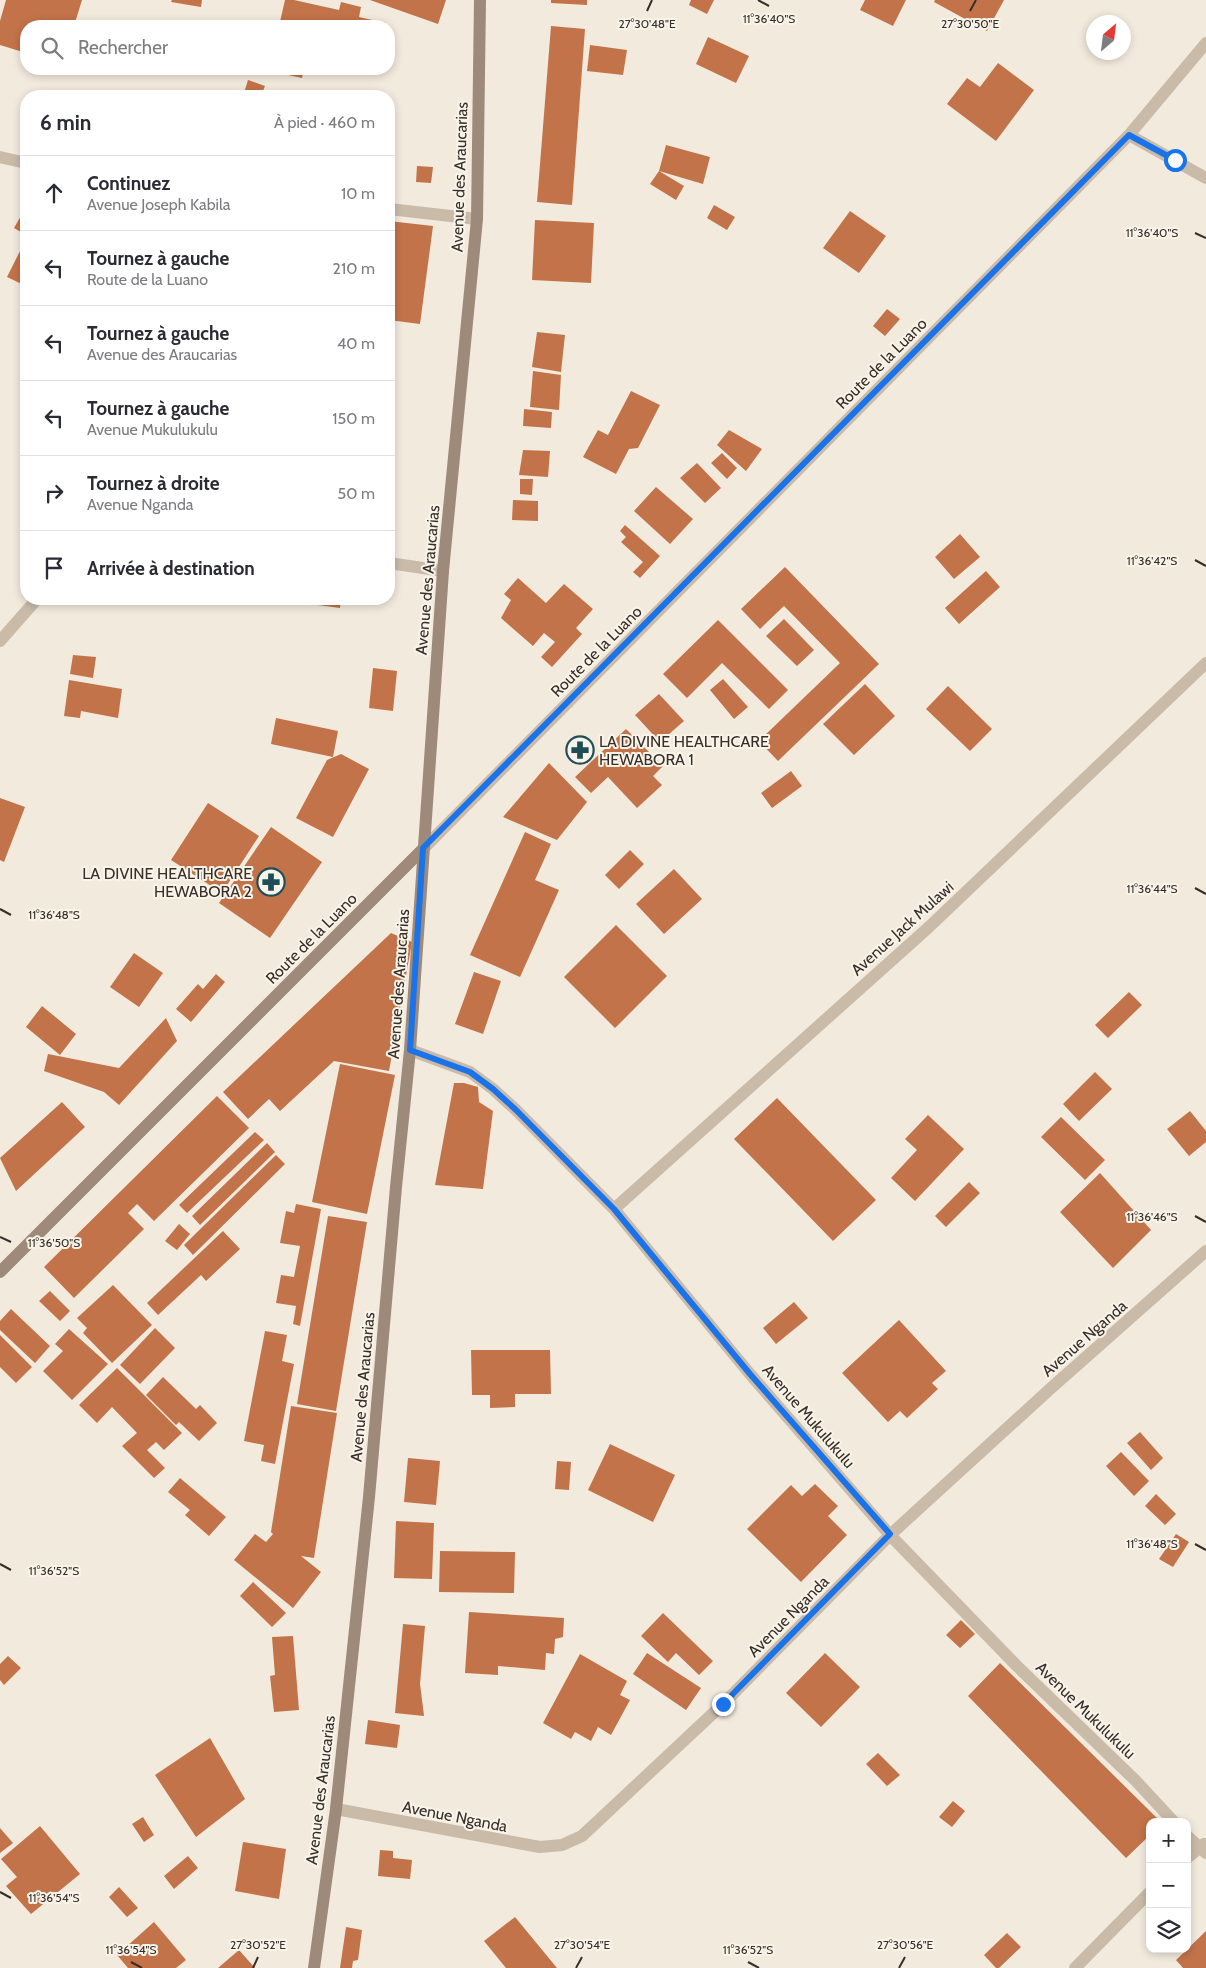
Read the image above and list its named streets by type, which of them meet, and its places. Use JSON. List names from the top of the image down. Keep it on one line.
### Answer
{"streets":{"street":["Avenue des Araucarias","Route de la Luano","Avenue Jack Mulawi","Avenue Nganda","Avenue Mukulukulu"]},"crossings":[["Avenue des Araucarias","Route de la Luano"],["Avenue des Araucarias","Avenue Nganda"],["Avenue des Araucarias","Avenue Mukulukulu"],["Avenue Jack Mulawi","Avenue Mukulukulu"],["Avenue Nganda","Avenue Mukulukulu"]],"places":{"pharmacy":["LA DIVINE HEALTHCARE HEWABORA 1","LA DIVINE HEALTHCARE HEWABORA 2"]},"north":"top right","page":{"search":"Rechercher","heading":["6 min","À pied · 460 m"],"list":[["Continuez","Avenue Joseph Kabila","10 m"],["Tournez à gauche","Route de la Luano","210 m"],["Tournez à gauche","Avenue des Araucarias","40 m"],["Tournez à gauche","Avenue Mukulukulu","150 m"],["Tournez à droite","Avenue Nganda","50 m"],"Arrivée à destination"],"map_buttons":["+","−"]},"coordinates":["11°36'40\"S","27°30'48\"E","27°30'50\"E","11°36'42\"S","11°36'44\"S","11°36'48\"S","11°36'46\"S","11°36'50\"S","11°36'52\"S","11°36'54\"S","27°30'52\"E","27°30'54\"E","27°30'56\"E"]}
